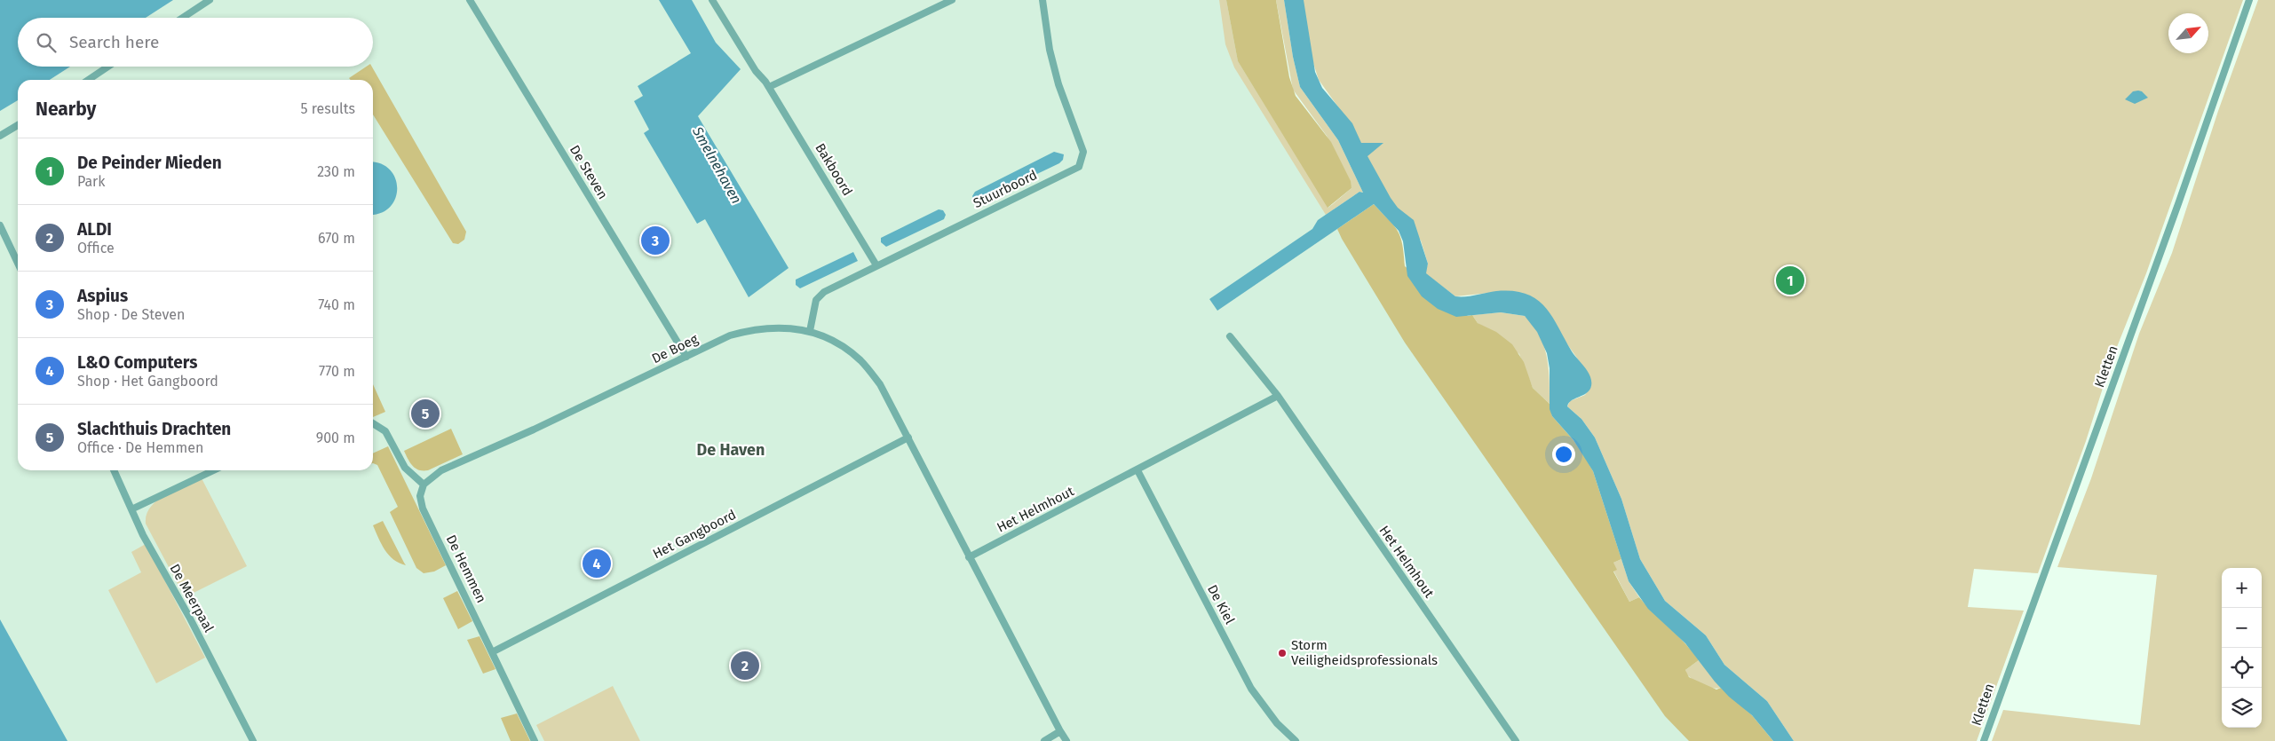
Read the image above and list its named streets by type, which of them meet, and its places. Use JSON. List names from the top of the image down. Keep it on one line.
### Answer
{"streets":{"street":["Bakboord","De Steven","Stuurboord","De Boeg","Kletten","Het Helmhout","Het Gangboord","De Hemmen","De Meerpaal","De Kiel"]},"crossings":[["Bakboord","Stuurboord"],["De Steven","De Boeg"],["Stuurboord","De Boeg"],["De Boeg","Het Gangboord"],["De Boeg","De Hemmen"],["Het Helmhout","De Kiel"],["Het Gangboord","De Hemmen"]],"districts":["De Haven"],"water":["Smelnehaven"],"places":["Storm Veiligheidsprofessionals"],"north":"top right","page":{"search":"Search here","heading":["Nearby","5 results"],"list":[{"mark":"1","name":"De Peinder Mieden","note":"Park","value":"230 m"},{"mark":"2","name":"ALDI","note":"Office","value":"670 m"},{"mark":"3","name":"Aspius","note":"Shop · De Steven","value":"740 m"},{"mark":"4","name":"L&O Computers","note":"Shop · Het Gangboord","value":"770 m"},{"mark":"5","name":"Slachthuis Drachten","note":"Office · De Hemmen","value":"900 m"}],"pins":["3","1","5","4","2"],"map_buttons":["+","−"]}}
